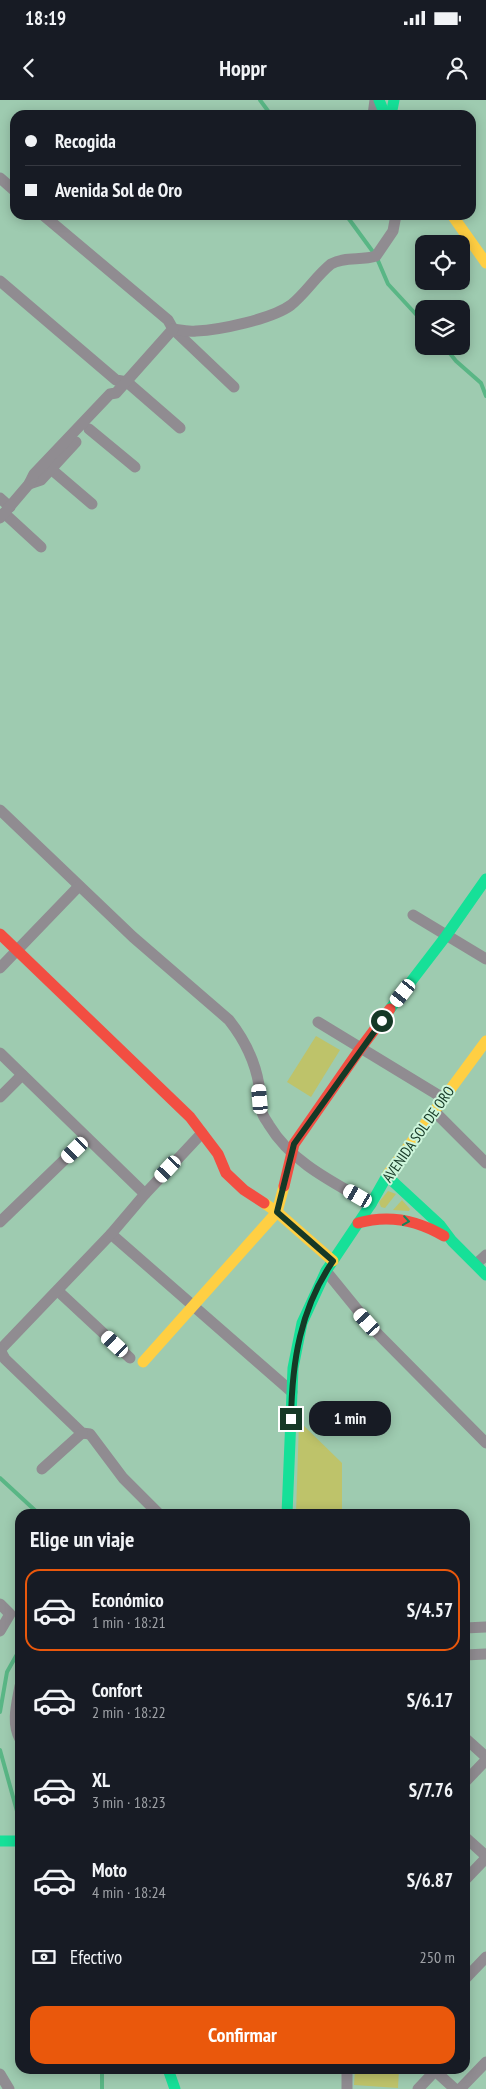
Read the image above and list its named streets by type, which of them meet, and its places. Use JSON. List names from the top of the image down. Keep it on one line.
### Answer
{"streets":{"street":["AVENIDA SOL DE ORO"]},"page":{"status":"18:19","header":"Hoppr","banner":["Recogida","Avenida Sol de Oro"],"bubble":"1 min","heading":"Elige un viaje","list":[{"name":"Económico","note":"1 min · 18:21","value":"S/4.57"},{"name":"Confort","note":"2 min · 18:22","value":"S/6.17"},{"name":"XL","note":"3 min · 18:23","value":"S/7.76"},{"name":"Moto","note":"4 min · 18:24","value":"S/6.87"}],"pay":["Efectivo","250 m"],"buttons":"Confirmar"}}
